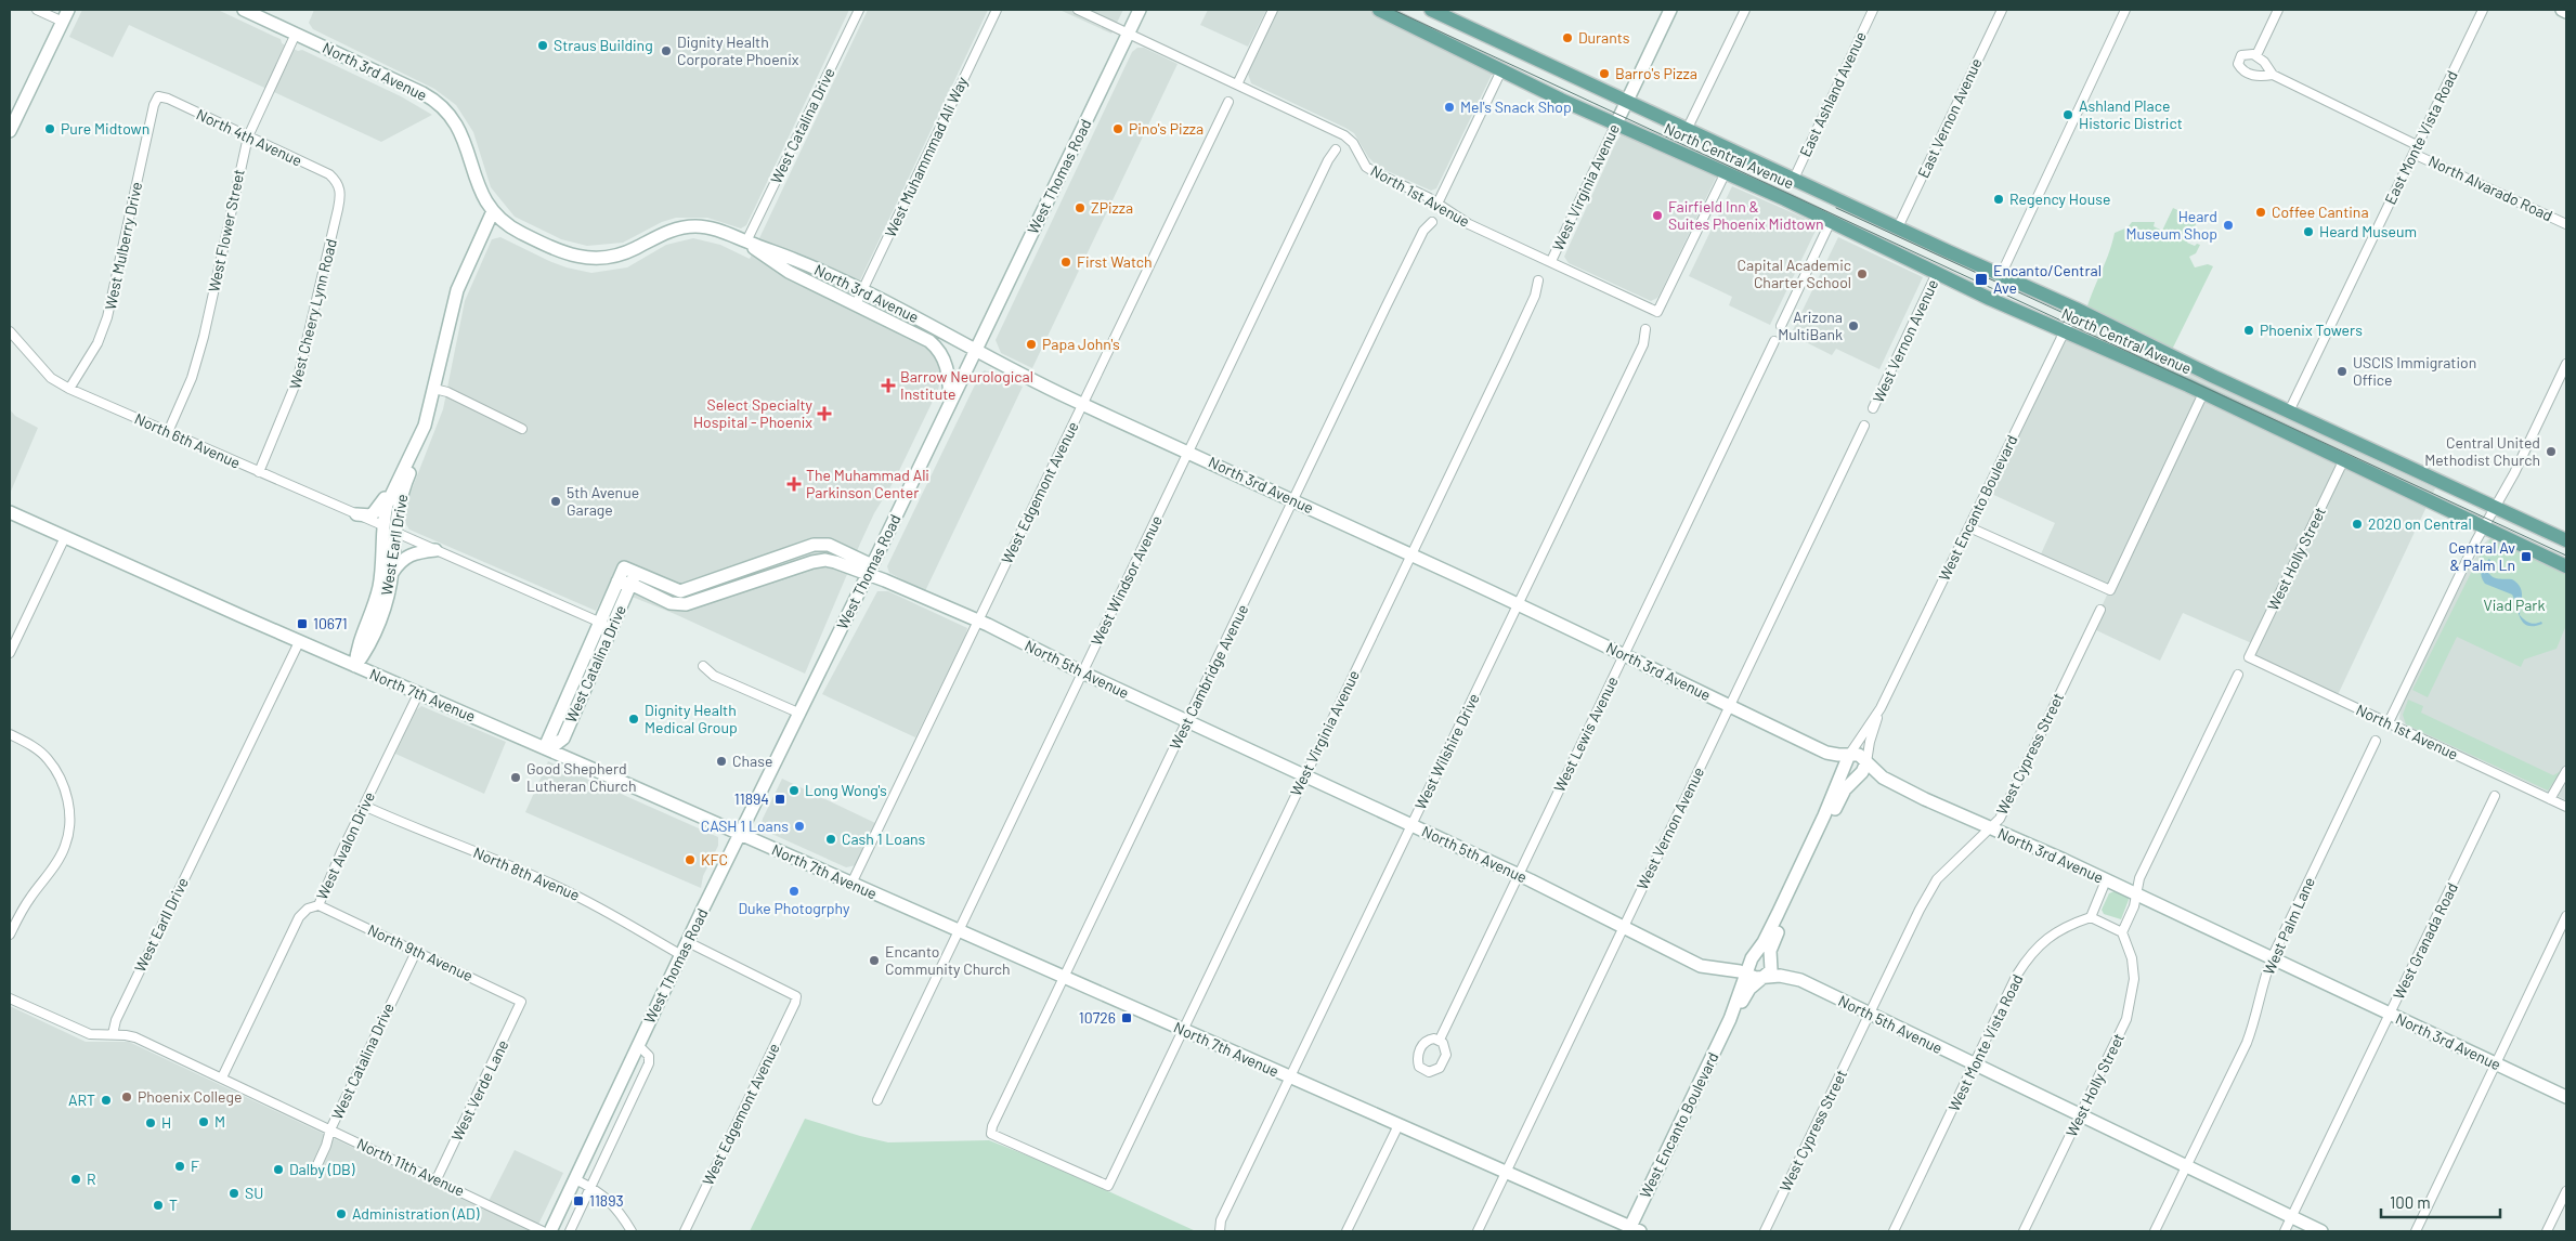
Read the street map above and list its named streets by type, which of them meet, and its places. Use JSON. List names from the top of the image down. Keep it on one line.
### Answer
{"streets":{"main road":["North Central Avenue"],"street":["North 3rd Avenue","East Ashland Avenue","East Vernon Avenue","West Catalina Drive","North 4th Avenue","East Monte Vista Road","West Muhammmad Ali Way","West Thomas Road","West Virginia Avenue","North Alvarado Road","North 1st Avenue","West Flower Street","West Mulberry Drive","West Cheery Lynn Road","West Vernon Avenue","North 6th Avenue","West Edgemont Avenue","West Encanto Boulevard","West Earll Drive","West Holly Street","West Windsor Avenue","North 5th Avenue","West Cambridge Avenue","North 7th Avenue","West Lewis Avenue","West Wilshire Drive","West Cypress Street","West Avalon Drive","North 8th Avenue","West Palm Lane","West Granada Road","North 9th Avenue","West Monte Vista Road","West Verde Lane","North 11th Avenue"]},"crossings":[["North 3rd Avenue","West Catalina Drive"],["North 3rd Avenue","West Muhammmad Ali Way"],["North 3rd Avenue","West Thomas Road"],["North 3rd Avenue","West Virginia Avenue"],["North 3rd Avenue","West Flower Street"],["North 3rd Avenue","West Vernon Avenue"],["North 3rd Avenue","West Edgemont Avenue"],["North 3rd Avenue","West Encanto Boulevard"],["North 3rd Avenue","West Earll Drive"],["North 3rd Avenue","West Windsor Avenue"],["North 3rd Avenue","West Cambridge Avenue"],["North 3rd Avenue","West Lewis Avenue"],["North 3rd Avenue","West Wilshire Drive"],["North 3rd Avenue","West Cypress Street"],["North 3rd Avenue","West Palm Lane"],["North 3rd Avenue","West Granada Road"],["East Ashland Avenue","North Central Avenue"],["East Vernon Avenue","North Central Avenue"],["West Catalina Drive","North 6th Avenue"],["West Catalina Drive","North 5th Avenue"],["West Catalina Drive","North 7th Avenue"],["West Catalina Drive","North 9th Avenue"],["West Catalina Drive","North 11th Avenue"],["North 4th Avenue","West Flower Street"],["North 4th Avenue","West Mulberry Drive"],["North 4th Avenue","West Cheery Lynn Road"],["East Monte Vista Road","North Central Avenue"],["East Monte Vista Road","North Alvarado Road"],["North Central Avenue","West Virginia Avenue"],["North Central Avenue","North 1st Avenue"],["North Central Avenue","West Vernon Avenue"],["North Central Avenue","West Encanto Boulevard"],["North Central Avenue","West Holly Street"],["West Thomas Road","North 1st Avenue"],["West Thomas Road","West Edgemont Avenue"],["West Thomas Road","North 5th Avenue"],["West Thomas Road","North 7th Avenue"],["West Thomas Road","North 8th Avenue"],["West Virginia Avenue","North 1st Avenue"],["West Virginia Avenue","North 5th Avenue"],["West Virginia Avenue","West Cambridge Avenue"],["West Virginia Avenue","North 7th Avenue"],["North 1st Avenue","West Holly Street"],["West Flower Street","North 6th Avenue"],["West Mulberry Drive","North 6th Avenue"],["West Cheery Lynn Road","North 6th Avenue"],["West Vernon Avenue","North 5th Avenue"],["West Vernon Avenue","North 7th Avenue"],["North 6th Avenue","West Earll Drive"],["West Edgemont Avenue","North 5th Avenue"],["West Edgemont Avenue","North 7th Avenue"],["West Encanto Boulevard","North 5th Avenue"],["West Encanto Boulevard","North 7th Avenue"],["West Earll Drive","North 7th Avenue"],["West Earll Drive","North 11th Avenue"],["West Holly Street","North 5th Avenue"],["West Windsor Avenue","North 5th Avenue"],["West Windsor Avenue","North 7th Avenue"],["North 5th Avenue","West Cambridge Avenue"],["North 5th Avenue","West Lewis Avenue"],["North 5th Avenue","West Wilshire Drive"],["North 5th Avenue","West Cypress Street"],["North 5th Avenue","West Palm Lane"],["North 5th Avenue","West Granada Road"],["North 5th Avenue","West Monte Vista Road"],["West Cambridge Avenue","North 7th Avenue"],["North 7th Avenue","West Wilshire Drive"],["North 7th Avenue","West Avalon Drive"],["West Avalon Drive","North 8th Avenue"],["West Avalon Drive","North 9th Avenue"],["West Avalon Drive","North 11th Avenue"],["North 9th Avenue","West Verde Lane"],["West Verde Lane","North 11th Avenue"]],"parks":["Viad Park"],"places":{"other":["Durants","Straus Building","Dignity Health Corporate Phoenix","Barro's Pizza","Mel's Snack Shop","Ashland Place Historic District","Pure Midtown","Pino's Pizza","Regency House","ZPizza","Coffee Cantina","Fairfield Inn & Suites Phoenix Midtown","Heard Museum Shop","Heard Museum","First Watch","Capital Academic Charter School","Arizona MultiBank","Phoenix Towers","Papa John's","USCIS Immigration Office","Central United Methodist Church","5th Avenue Garage","2020 on Central","Dignity Health Medical Group","Chase","Good Shepherd Lutheran Church","Long Wong's","CASH 1 Loans","Cash 1 Loans","KFC","Duke Photogrphy","Encanto Community Church","Phoenix College","ART","M","H","F","Dalby (DB)","R","SU","T","Administration (AD)"],"transit":["Encanto/Central Ave","Central Av & Palm Ln","10671","11894","10726","11893"],"health":["Barrow Neurological Institute","Select Specialty Hospital - Phoenix","The Muhammad Ali Parkinson Center"]},"scale_bar":"100 m"}
